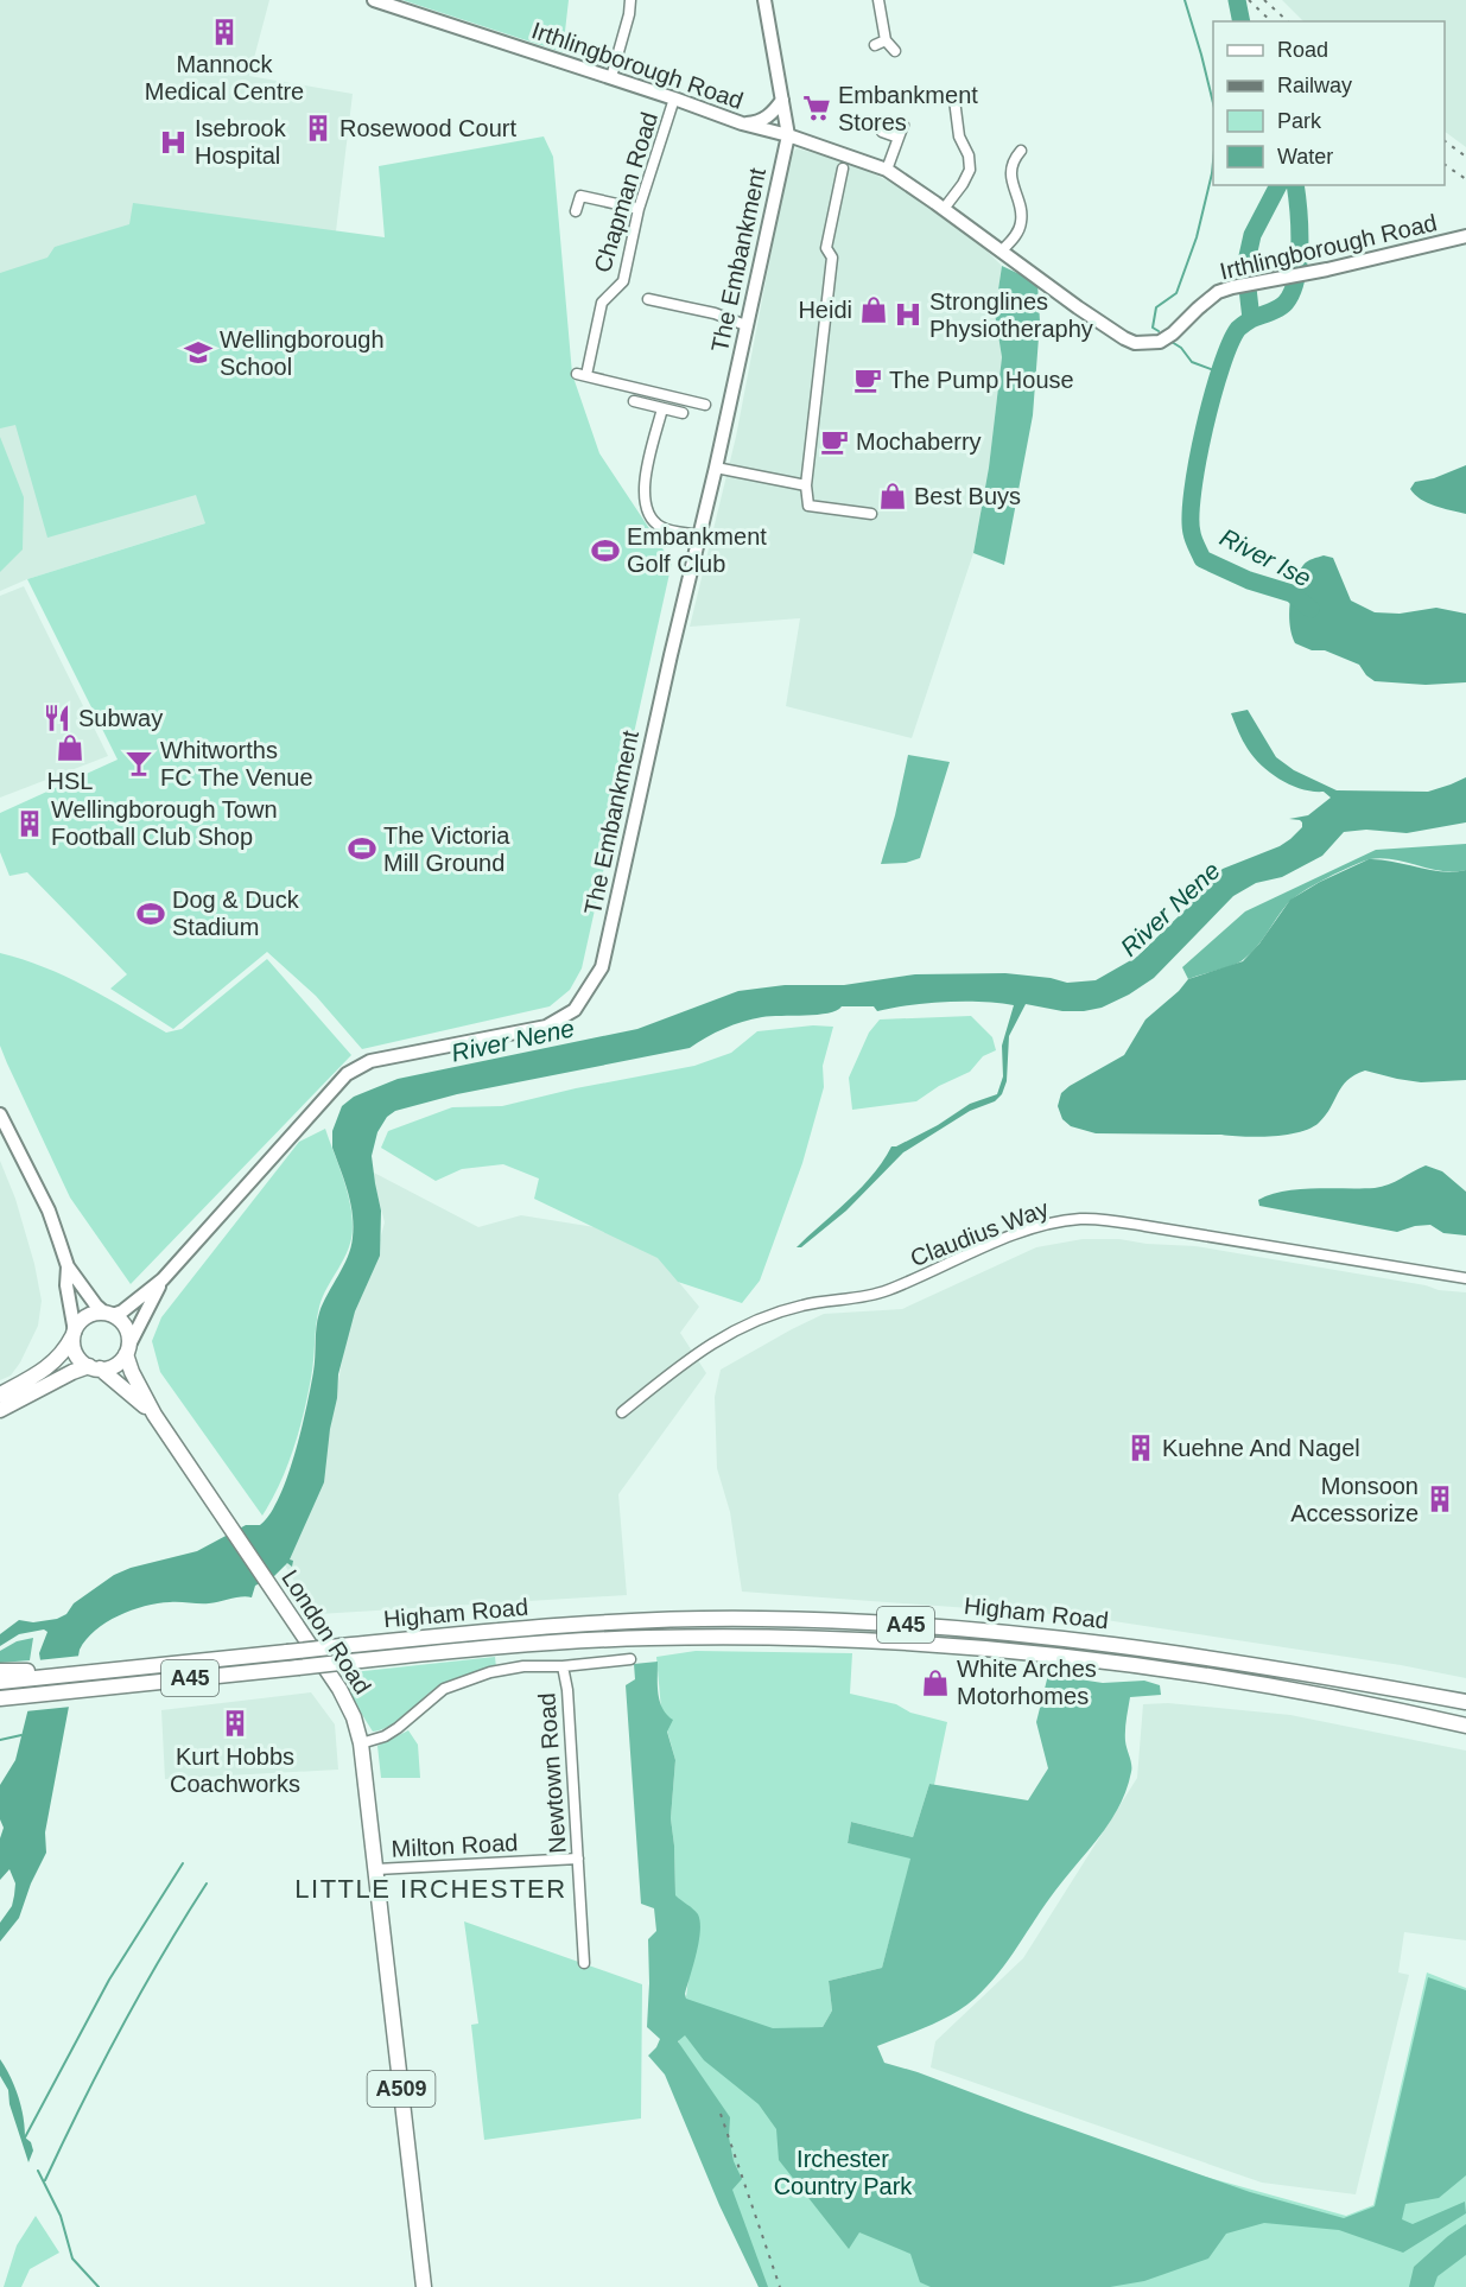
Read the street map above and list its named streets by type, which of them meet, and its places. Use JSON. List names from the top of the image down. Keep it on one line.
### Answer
{"streets":{"highway":["Higham Road","A45","London Road","A509"],"main road":["Irthlingborough Road","The Embankment"],"street":["Chapman Road","Claudius Way","Newtown Road","Milton Road"]},"crossings":[["Irthlingborough Road","Chapman Road"],["Irthlingborough Road","The Embankment"],["The Embankment","London Road"],["Higham Road","A45"],["London Road","Milton Road"],["Newtown Road","Milton Road"]],"districts":["LITTLE IRCHESTER"],"water":["River Ise","River Nene"],"parks":["Irchester Country Park"],"places":{"building":["Mannock Medical Centre","Rosewood Court","Wellingborough Town Football Club Shop","Kuehne And Nagel","Monsoon Accessorize","Kurt Hobbs Coachworks"],"supermarket":["Embankment Stores"],"hospital":["Isebrook Hospital","Stronglines Physiotheraphy"],"shop":["Heidi","Best Buys","HSL","White Arches Motorhomes"],"school or university":["Wellingborough School"],"cafe":["The Pump House","Mochaberry"],"sports":["Embankment Golf Club","The Victoria Mill Ground","Dog & Duck Stadium"],"restaurant":["Subway"],"bar":["Whitworths FC The Venue"]},"legend":["Road","Railway","Park","Water"]}
